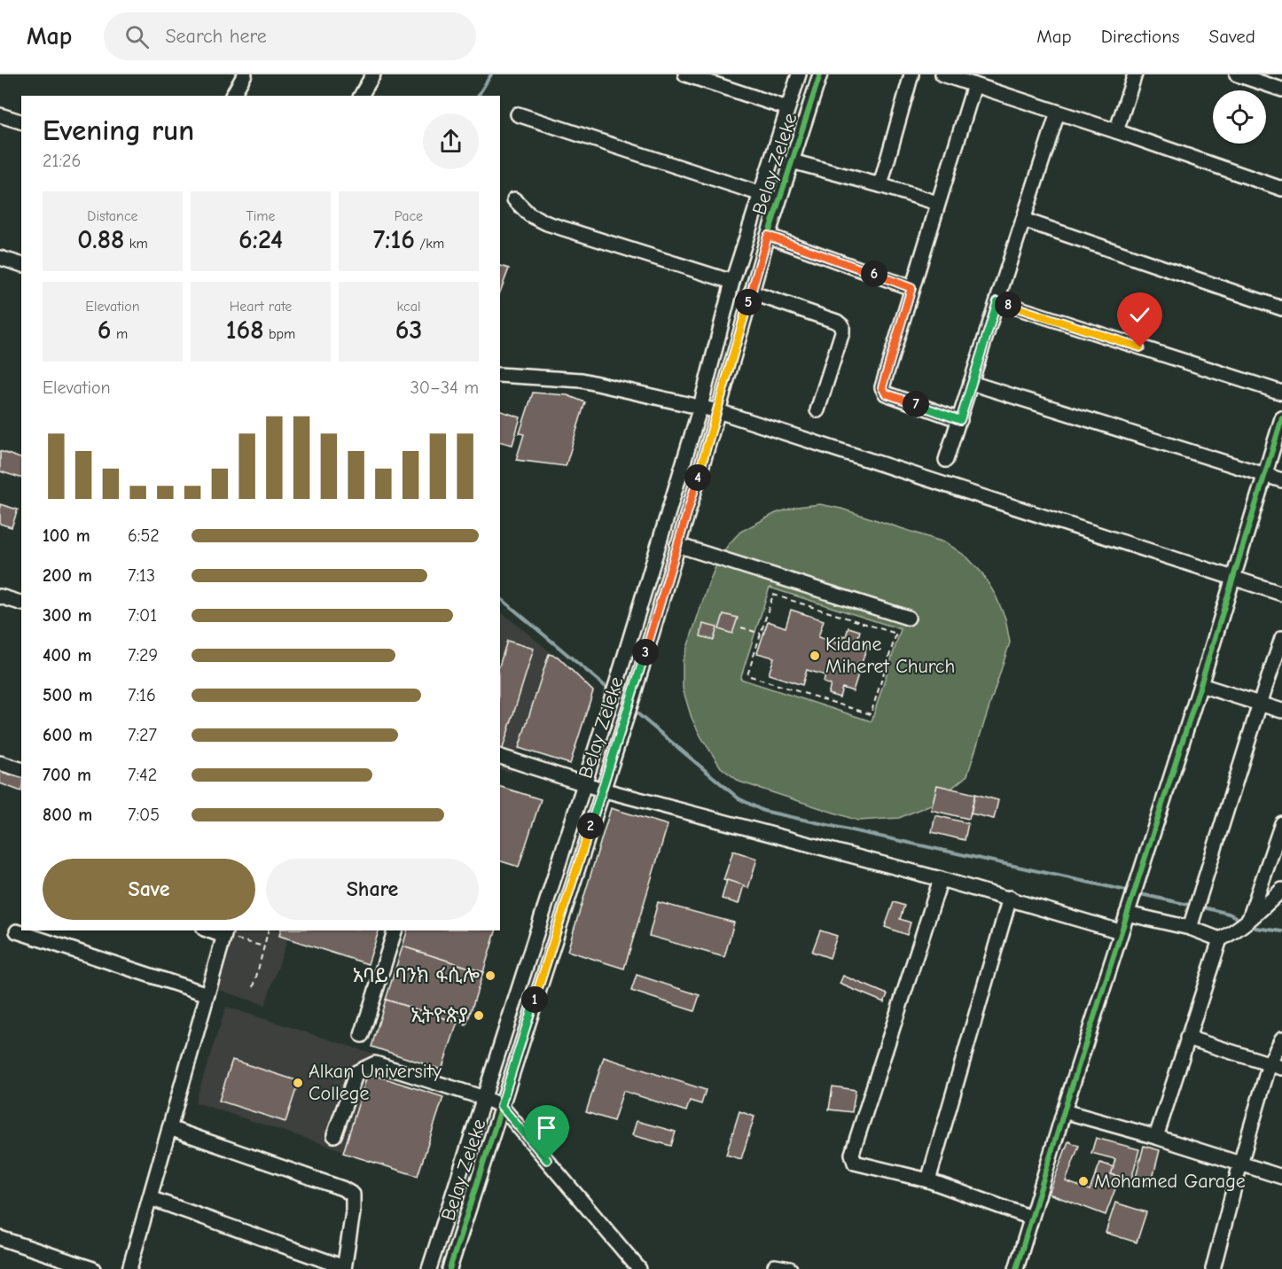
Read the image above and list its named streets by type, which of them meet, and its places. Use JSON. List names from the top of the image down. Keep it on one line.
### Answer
{"streets":{"street":["Belay Zeleke"]},"places":["Kidane Miheret Church","አባይ ባንክ ፋሲሎ","ኢትዮጵያ","Alkan University College","Mohamed Garage"],"page":{"header":"Map","search":"Search here","nav":["Map","Directions","Saved"],"heading":["Evening run","21:26"],"stats":[["Distance","0.88 km"],["Time","6:24"],["Pace","7:16 /km"],["Elevation","6 m"],["Heart rate","168 bpm"],["kcal","63"]],"pins":["6","5","8","7","4","3","2","1"],"chart":["Elevation","30–34 m"],"list":[{"name":"100 m","note":"6:52"},{"name":"200 m","note":"7:13"},{"name":"300 m","note":"7:01"},{"name":"400 m","note":"7:29"},{"name":"500 m","note":"7:16"},{"name":"600 m","note":"7:27"},{"name":"700 m","note":"7:42"},{"name":"800 m","note":"7:05"}],"buttons":["Save","Share"]}}
